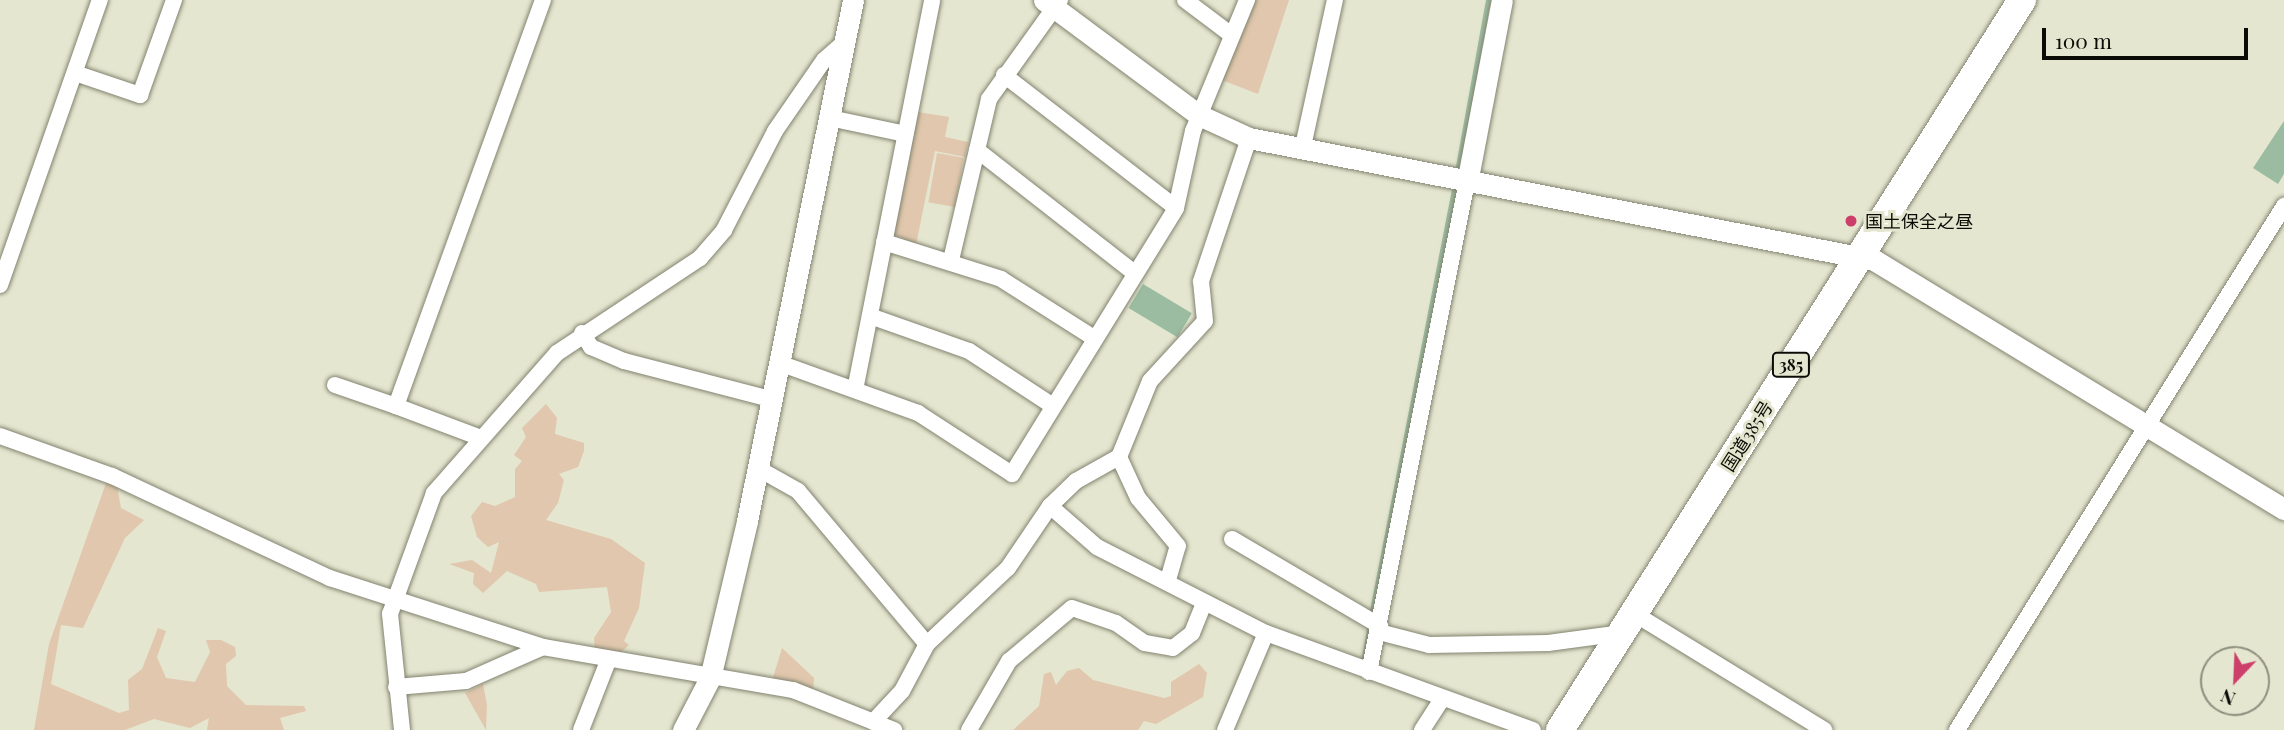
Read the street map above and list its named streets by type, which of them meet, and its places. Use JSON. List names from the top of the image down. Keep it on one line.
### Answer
{"streets":{"highway":["385","国道385号"]},"places":["国土保全之昼"],"scale_bar":"100 m","north":"bottom left"}
